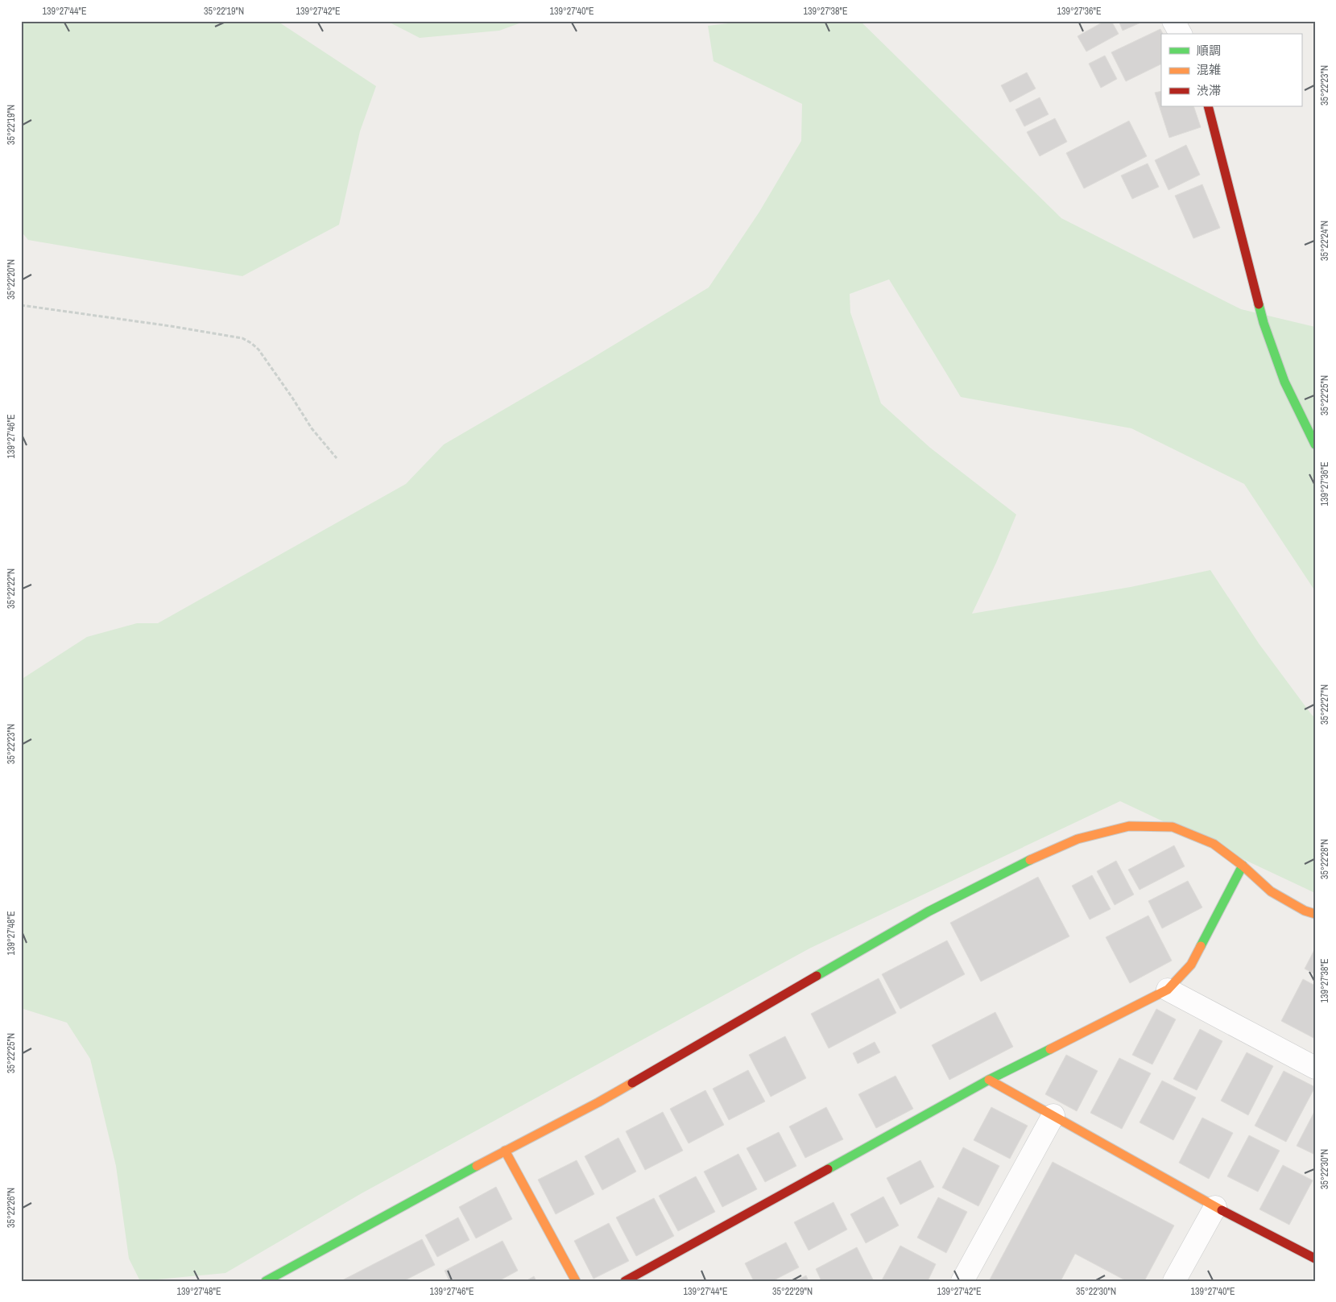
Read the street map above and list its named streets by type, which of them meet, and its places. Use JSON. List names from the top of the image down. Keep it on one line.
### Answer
{"legend":["順調","混雑","渋滞"],"coordinates":["139°27'44\"E","35°22'19\"N","139°27'42\"E","139°27'40\"E","139°27'38\"E","139°27'36\"E","35°22'23\"N","35°22'24\"N","35°22'20\"N","35°22'25\"N","139°27'46\"E","35°22'22\"N","35°22'27\"N","35°22'28\"N","139°27'48\"E","35°22'30\"N","35°22'26\"N","35°22'29\"N"]}
